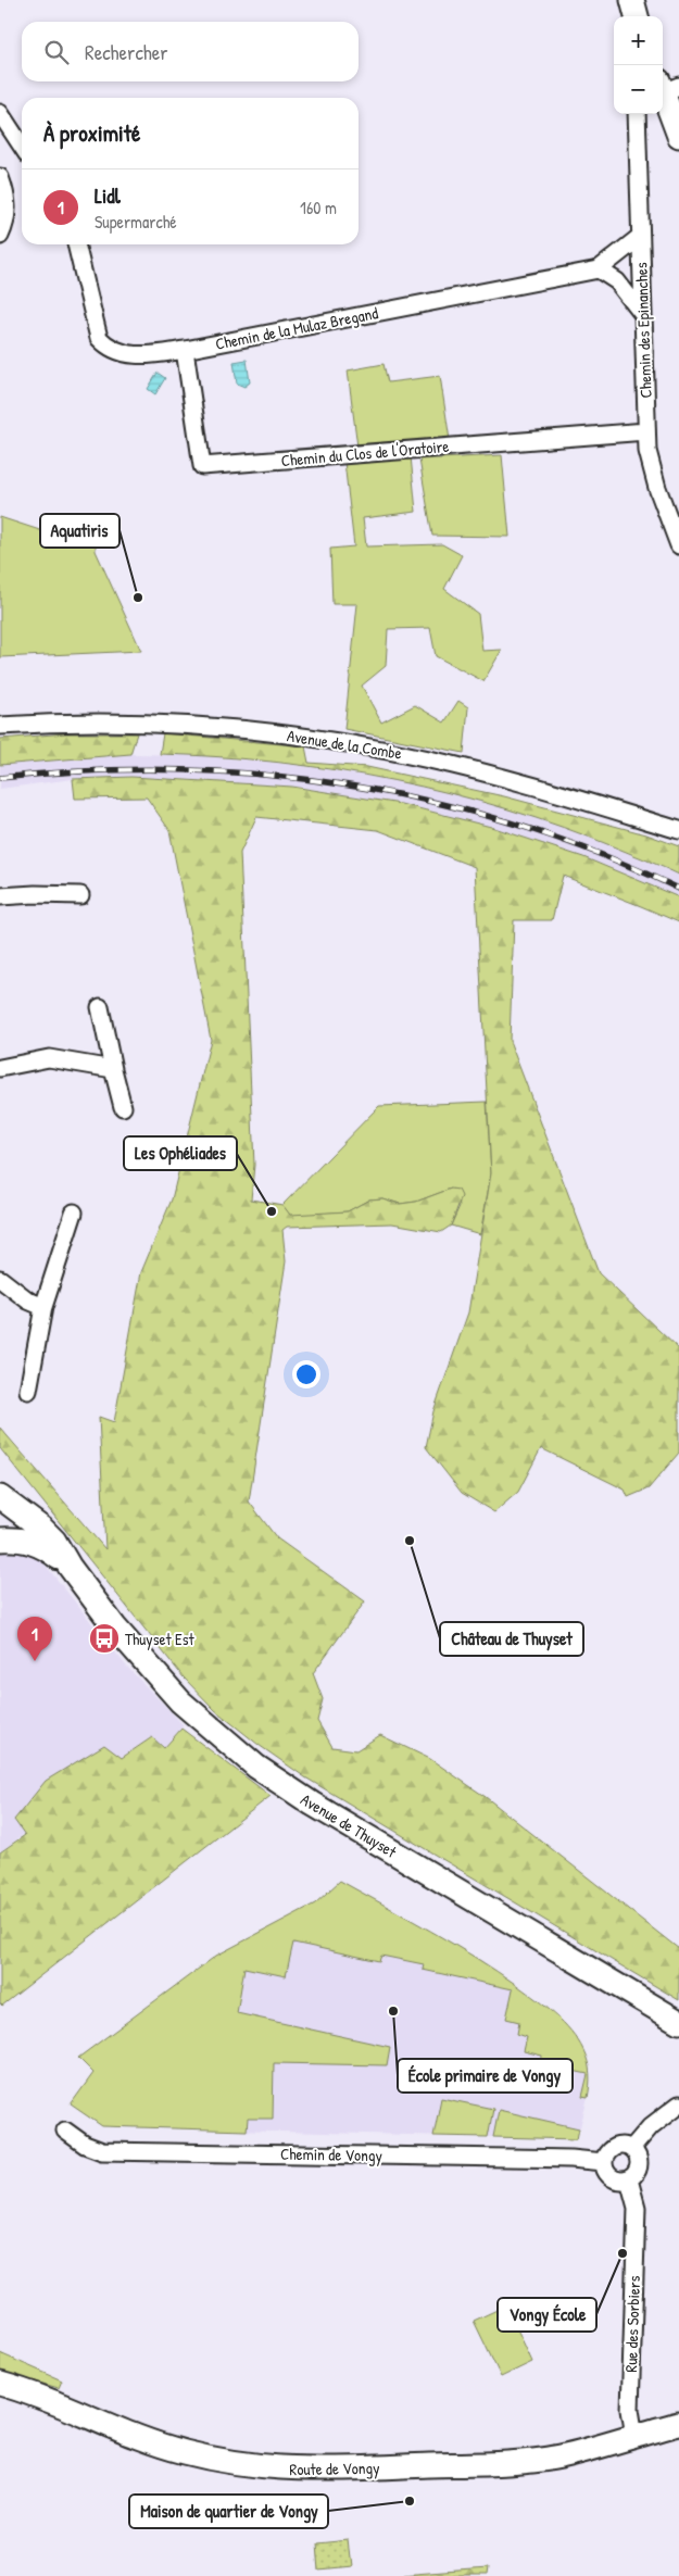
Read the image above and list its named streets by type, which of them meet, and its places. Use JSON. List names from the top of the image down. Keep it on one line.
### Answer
{"streets":{"street":["Chemin de la Mulaz Bregand","Chemin des Epinanches","Chemin du Clos de l'Oratoire","Avenue de la Combe","Avenue de Thuyset","Chemin de Vongy","Rue des Sorbiers","Route de Vongy"]},"crossings":[["Chemin de la Mulaz Bregand","Chemin des Epinanches"],["Chemin de la Mulaz Bregand","Chemin du Clos de l'Oratoire"],["Chemin des Epinanches","Chemin du Clos de l'Oratoire"],["Chemin de Vongy","Rue des Sorbiers"],["Rue des Sorbiers","Route de Vongy"]],"places":{"other":["Aquatiris","Les Ophéliades","Château de Thuyset","École primaire de Vongy","Vongy École","Maison de quartier de Vongy"],"bus stop":["Thuyset Est"]},"page":{"map_buttons":["+","−"],"search":"Rechercher","heading":"À proximité","list":[{"mark":"1","name":"Lidl","note":"Supermarché","value":"160 m"}],"pins":"1"}}
